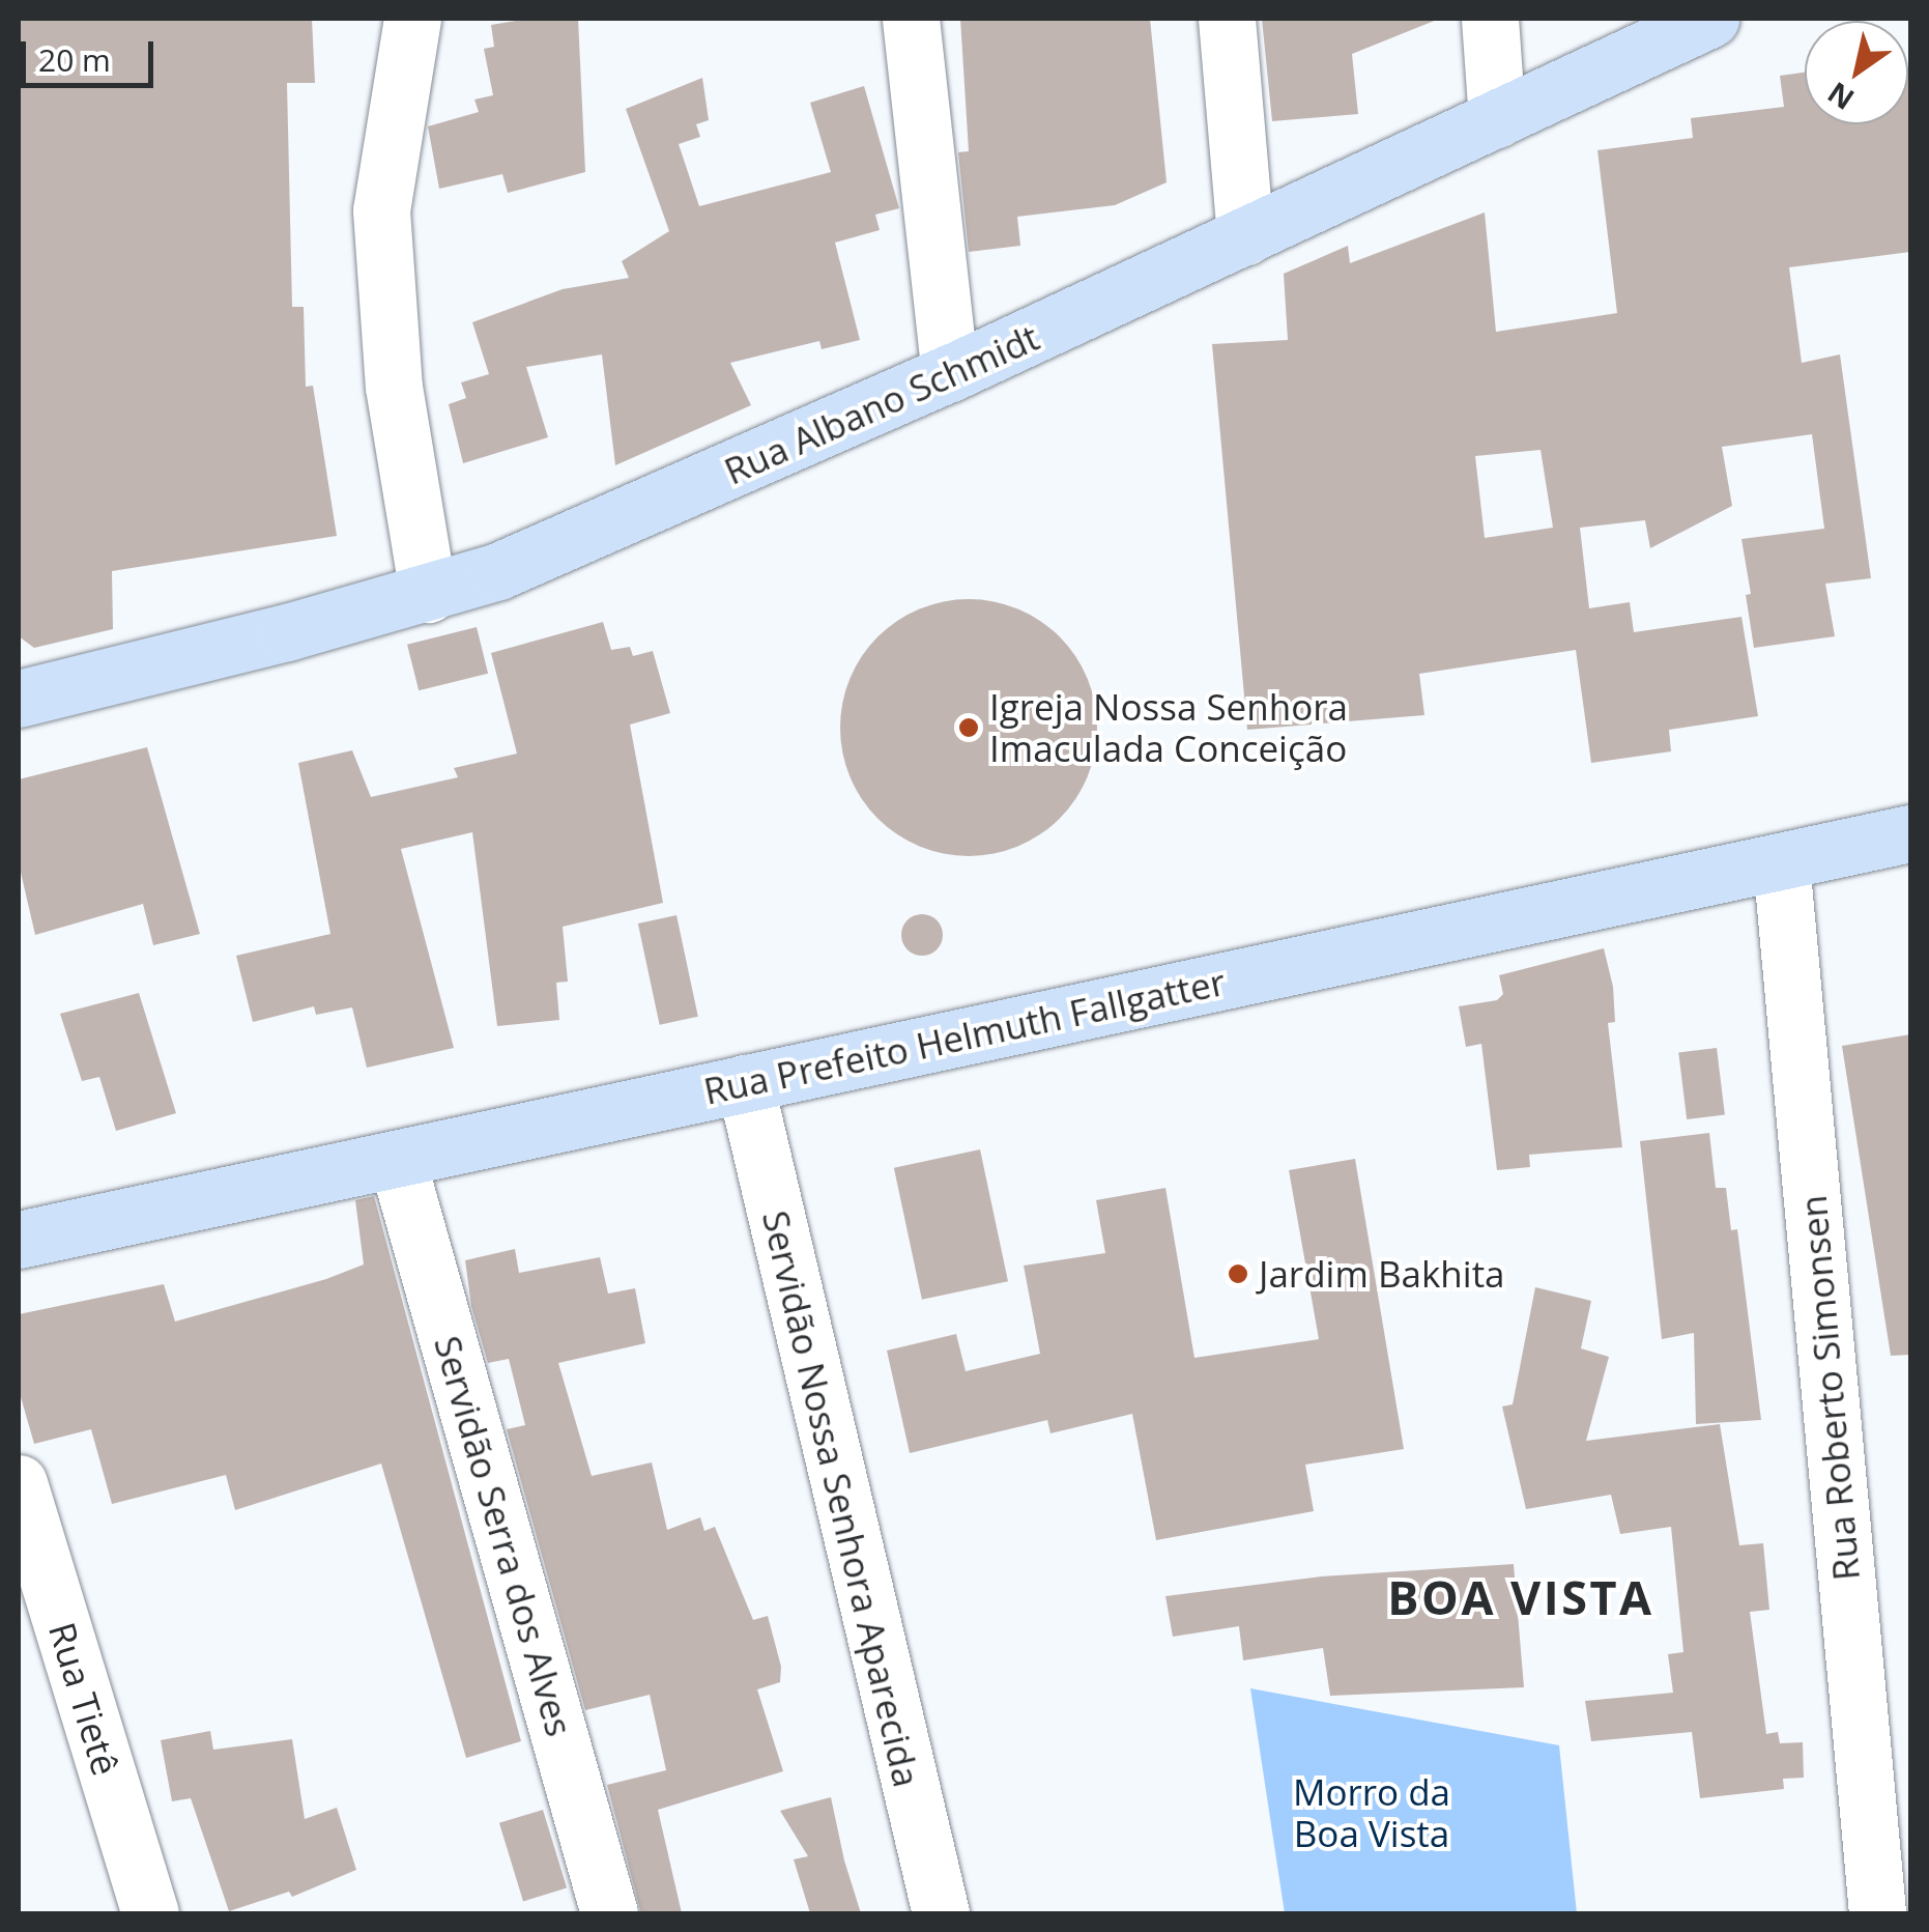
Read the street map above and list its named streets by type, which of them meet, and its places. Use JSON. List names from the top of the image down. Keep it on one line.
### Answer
{"streets":{"main road":["Rua Albano Schmidt","Rua Prefeito Helmuth Fallgatter"],"street":["Rua Roberto Simonsen","Servidão Nossa Senhora Aparecida","Servidão Serra dos Alves","Rua Tietê"]},"crossings":[["Rua Prefeito Helmuth Fallgatter","Rua Roberto Simonsen"],["Rua Prefeito Helmuth Fallgatter","Servidão Nossa Senhora Aparecida"],["Rua Prefeito Helmuth Fallgatter","Servidão Serra dos Alves"]],"districts":["BOA VISTA"],"parks":["Morro da Boa Vista"],"places":["Igreja Nossa Senhora Imaculada Conceição","Jardim Bakhita"],"scale_bar":"20 m","north":"bottom left"}
